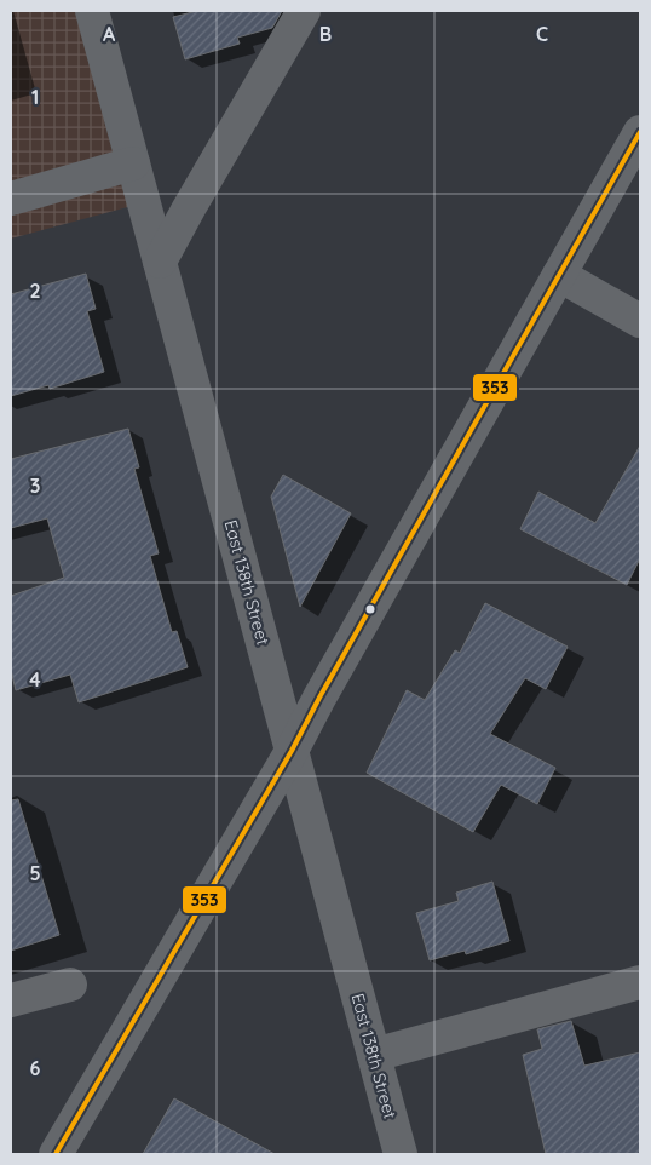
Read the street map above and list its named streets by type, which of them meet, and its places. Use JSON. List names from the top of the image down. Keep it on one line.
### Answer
{"streets":{"street":["East 138th Street"]},"lines":["transit line 353"],"grid":{"columns":["A","B","C"],"rows":["1","2","3","4","5","6"]}}
